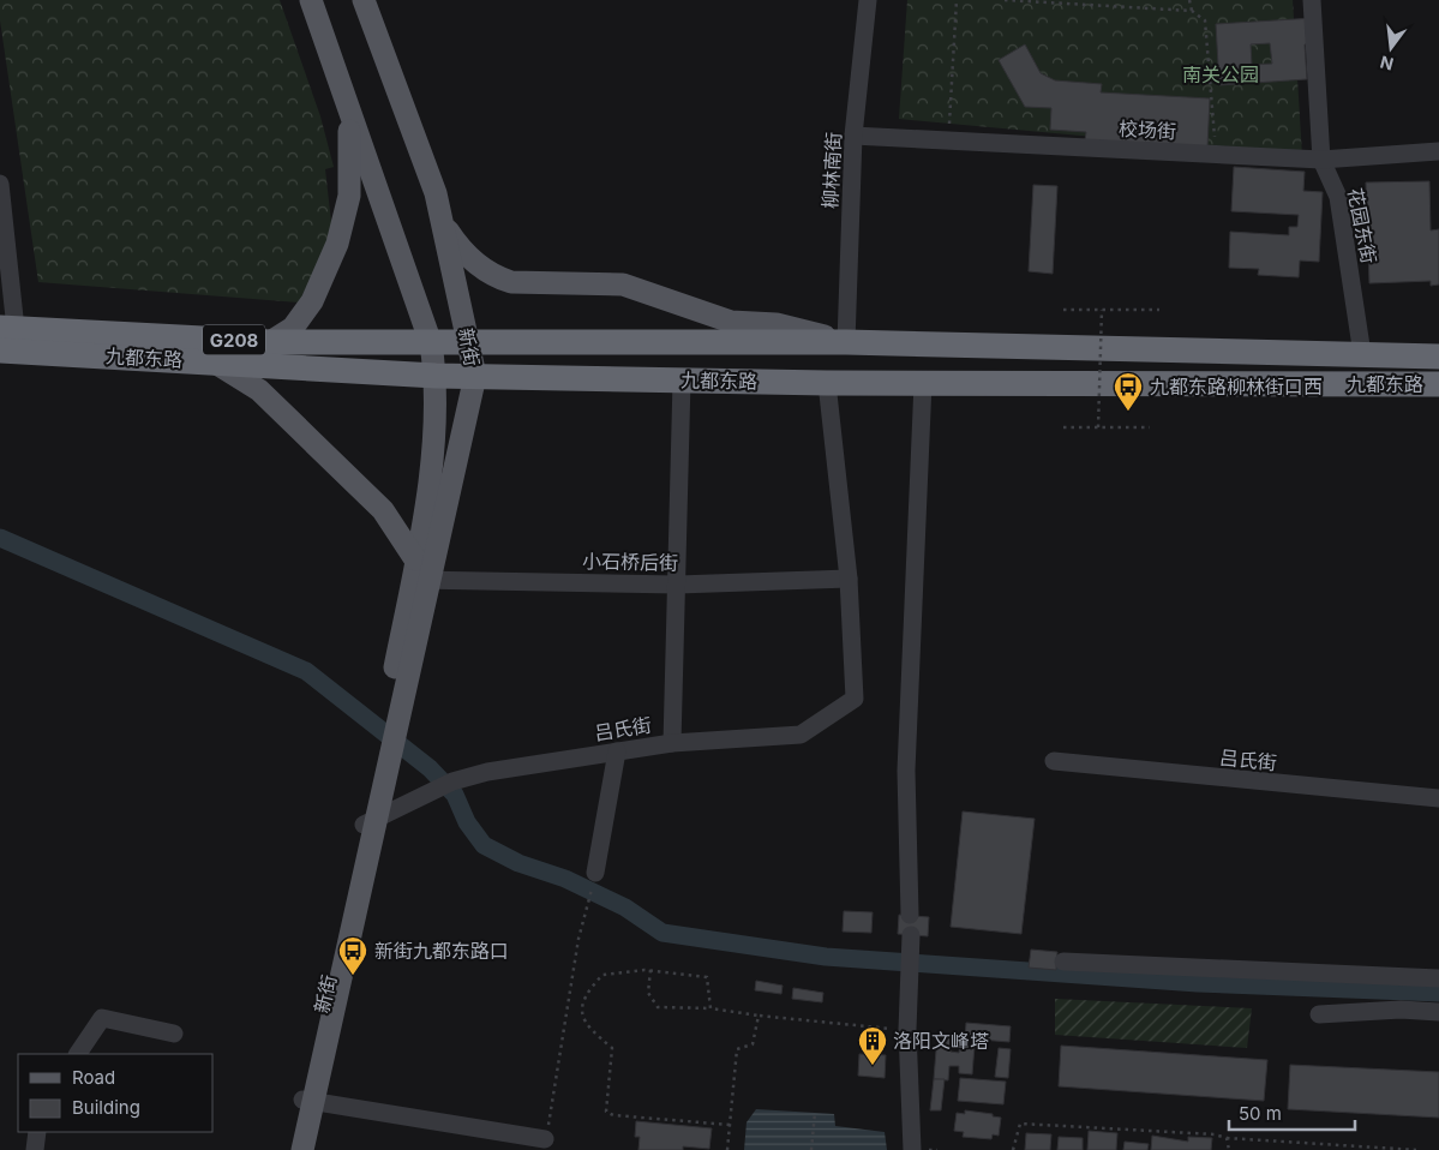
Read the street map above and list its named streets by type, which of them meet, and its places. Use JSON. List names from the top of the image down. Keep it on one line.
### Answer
{"streets":{"highway":["G208","九都东路"],"main road":["新街"],"street":["校场街","柳林南街","花园东街","小石桥后街","吕氏街"]},"crossings":[["校场街","柳林南街"],["校场街","花园东街"],["柳林南街","九都东路"],["花园东街","九都东路"],["新街","九都东路"],["新街","小石桥后街"],["新街","吕氏街"],["小石桥后街","吕氏街"]],"parks":["南关公园"],"places":{"bus stop":["九都东路柳林街口西","新街九都东路口"],"building":["洛阳文峰塔"]},"legend":["Road","Building"],"scale_bar":"50 m","north":"bottom"}
